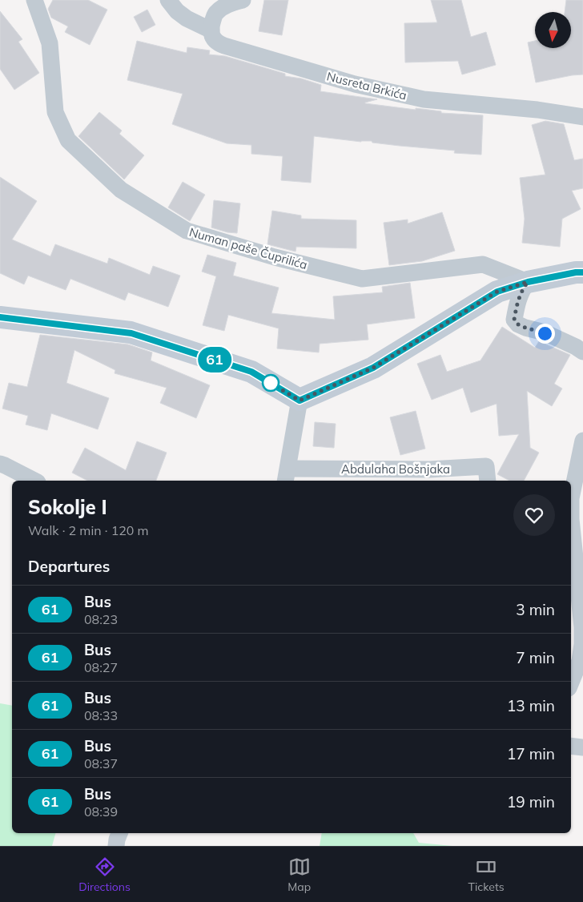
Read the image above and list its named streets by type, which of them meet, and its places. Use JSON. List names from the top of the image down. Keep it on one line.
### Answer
{"streets":{"street":["Nusreta Brkića","Numan paše Čuprilića","Abdulaha Bošnjaka"]},"lines":["bus line 61"],"north":"bottom","page":{"on_map":"61","heading":[["Sokolje I","Walk · 2 min · 120 m"],"Departures"],"list":[{"mark":"61","name":"Bus","note":"08:23","value":"3 min"},{"mark":"61","name":"Bus","note":"08:27","value":"7 min"},{"mark":"61","name":"Bus","note":"08:33","value":"13 min"},{"mark":"61","name":"Bus","note":"08:37","value":"17 min"},{"mark":"61","name":"Bus","note":"08:39","value":"19 min"}],"tabs":["Directions","Map","Tickets"]}}
